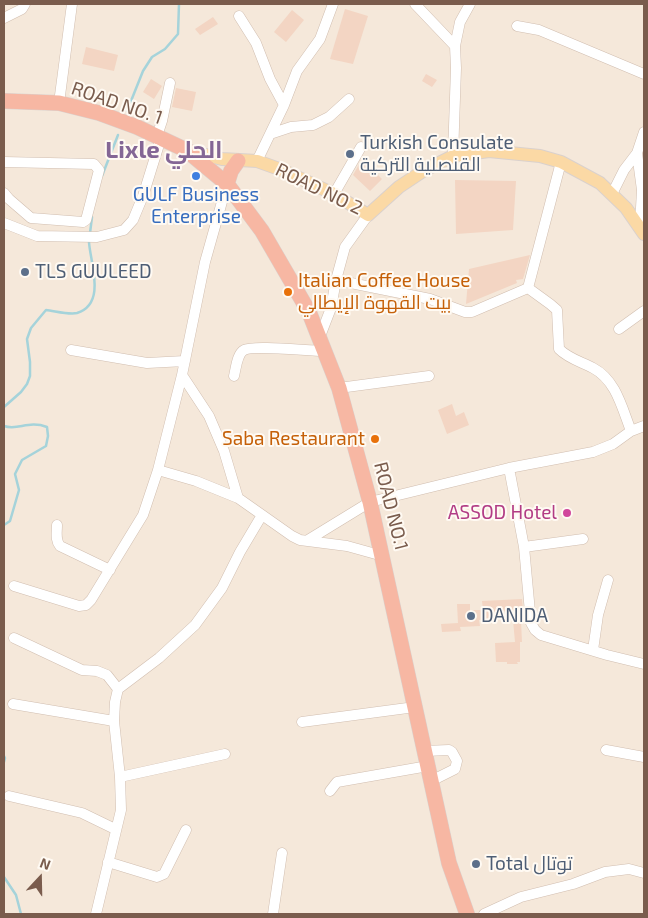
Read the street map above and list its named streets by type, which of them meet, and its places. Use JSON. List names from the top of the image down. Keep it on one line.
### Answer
{"streets":{"highway":["ROAD NO. 1","ROAD NO.1"],"main road":["ROAD NO 2"]},"crossings":[["ROAD NO. 1","ROAD NO 2"],["ROAD NO. 1","ROAD NO.1"],["ROAD NO 2","ROAD NO.1"]],"districts":["Lixle الحلي"],"places":["Turkish Consulate القنصلية التركية","GULF Business Enterprise","TLS GUULEED","Italian Coffee House بيت القهوة الإيطالي","Saba Restaurant","ASSOD Hotel","DANIDA","Total توتال"],"north":"top"}
